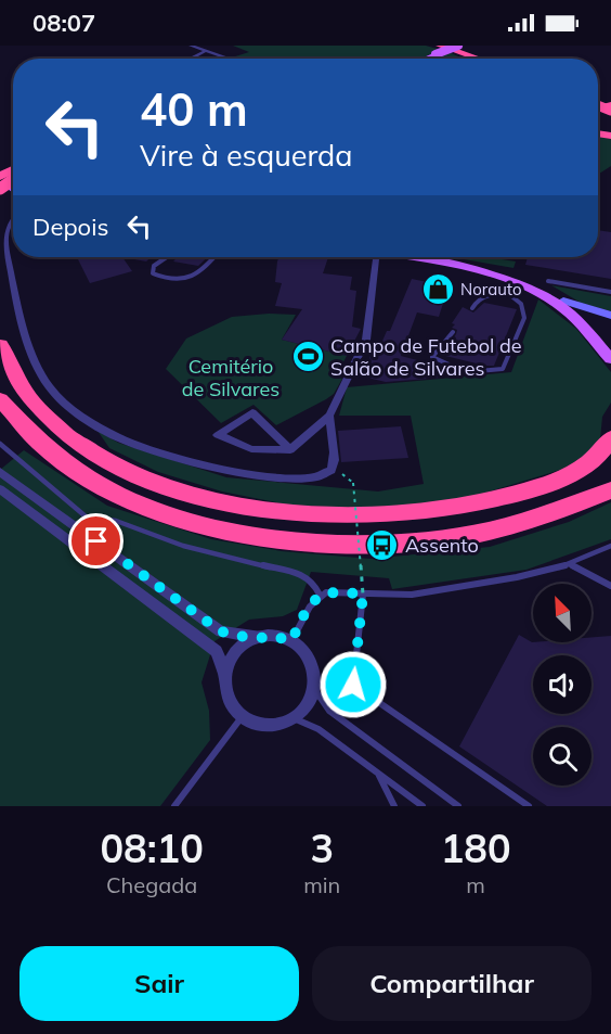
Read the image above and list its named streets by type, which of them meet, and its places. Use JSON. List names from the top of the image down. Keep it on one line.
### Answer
{"parks":["Cemitério de Silvares"],"places":{"shop":["Norauto"],"sports":["Campo de Futebol de Salão de Silvares"],"bus stop":["Assento"]},"north":"top left","page":{"status":"08:07","turn":["40 m","Vire à esquerda"],"then":"Depois","eta":["08:10","Chegada","3","min","180","m"],"buttons":["Sair","Compartilhar"]}}
